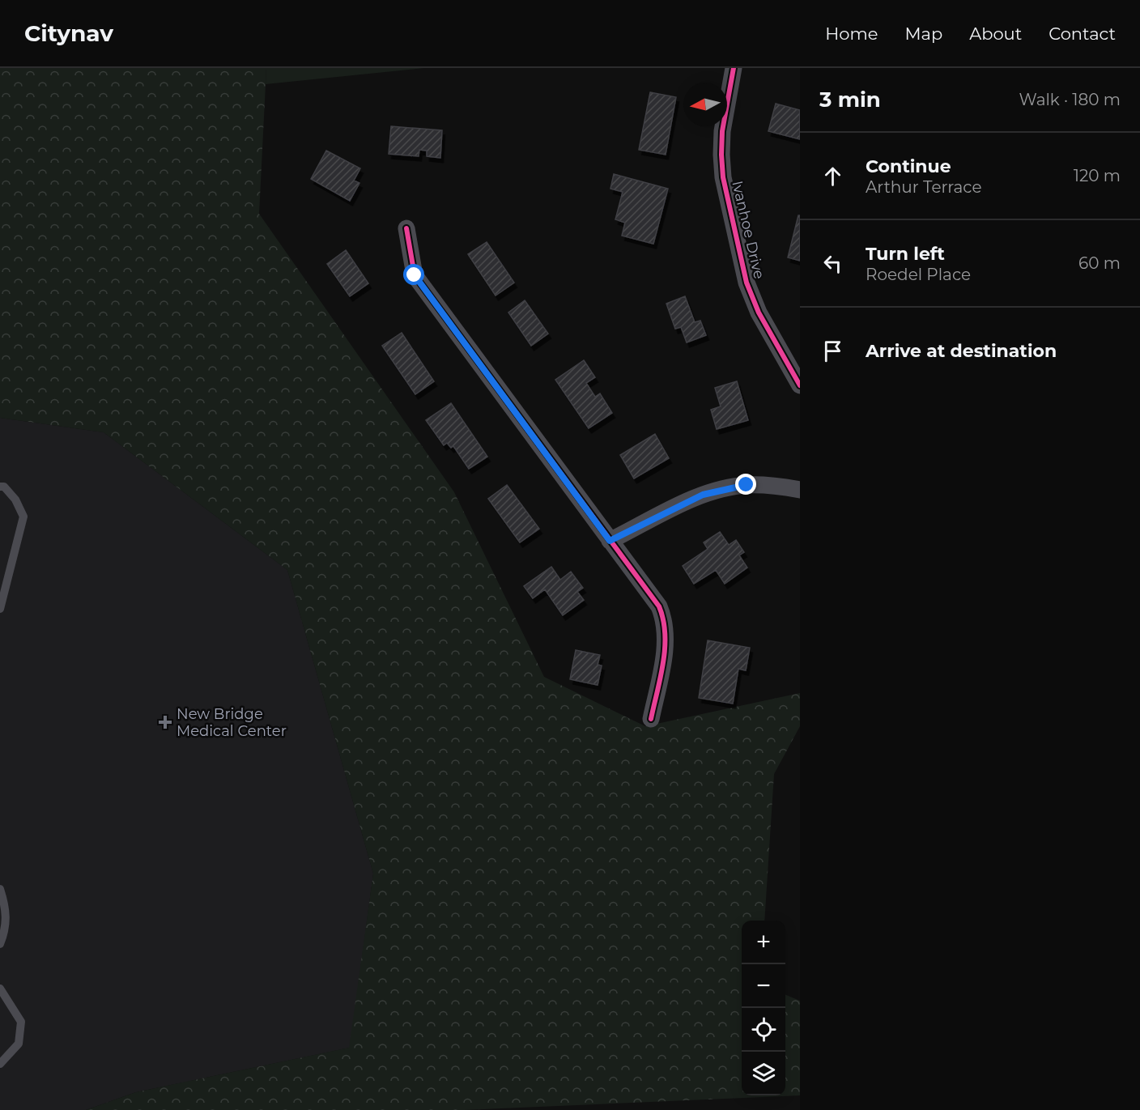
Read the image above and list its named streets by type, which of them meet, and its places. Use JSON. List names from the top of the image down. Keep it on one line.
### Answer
{"streets":{"street":["Ivanhoe Drive"]},"places":{"health":["New Bridge Medical Center"]},"north":"left","page":{"header":"Citynav","nav":["Home","Map","About","Contact"],"heading":["3 min","Walk · 180 m"],"list":[["Continue","Arthur Terrace","120 m"],["Turn left","Roedel Place","60 m"],"Arrive at destination"],"map_buttons":["+","−"]}}
